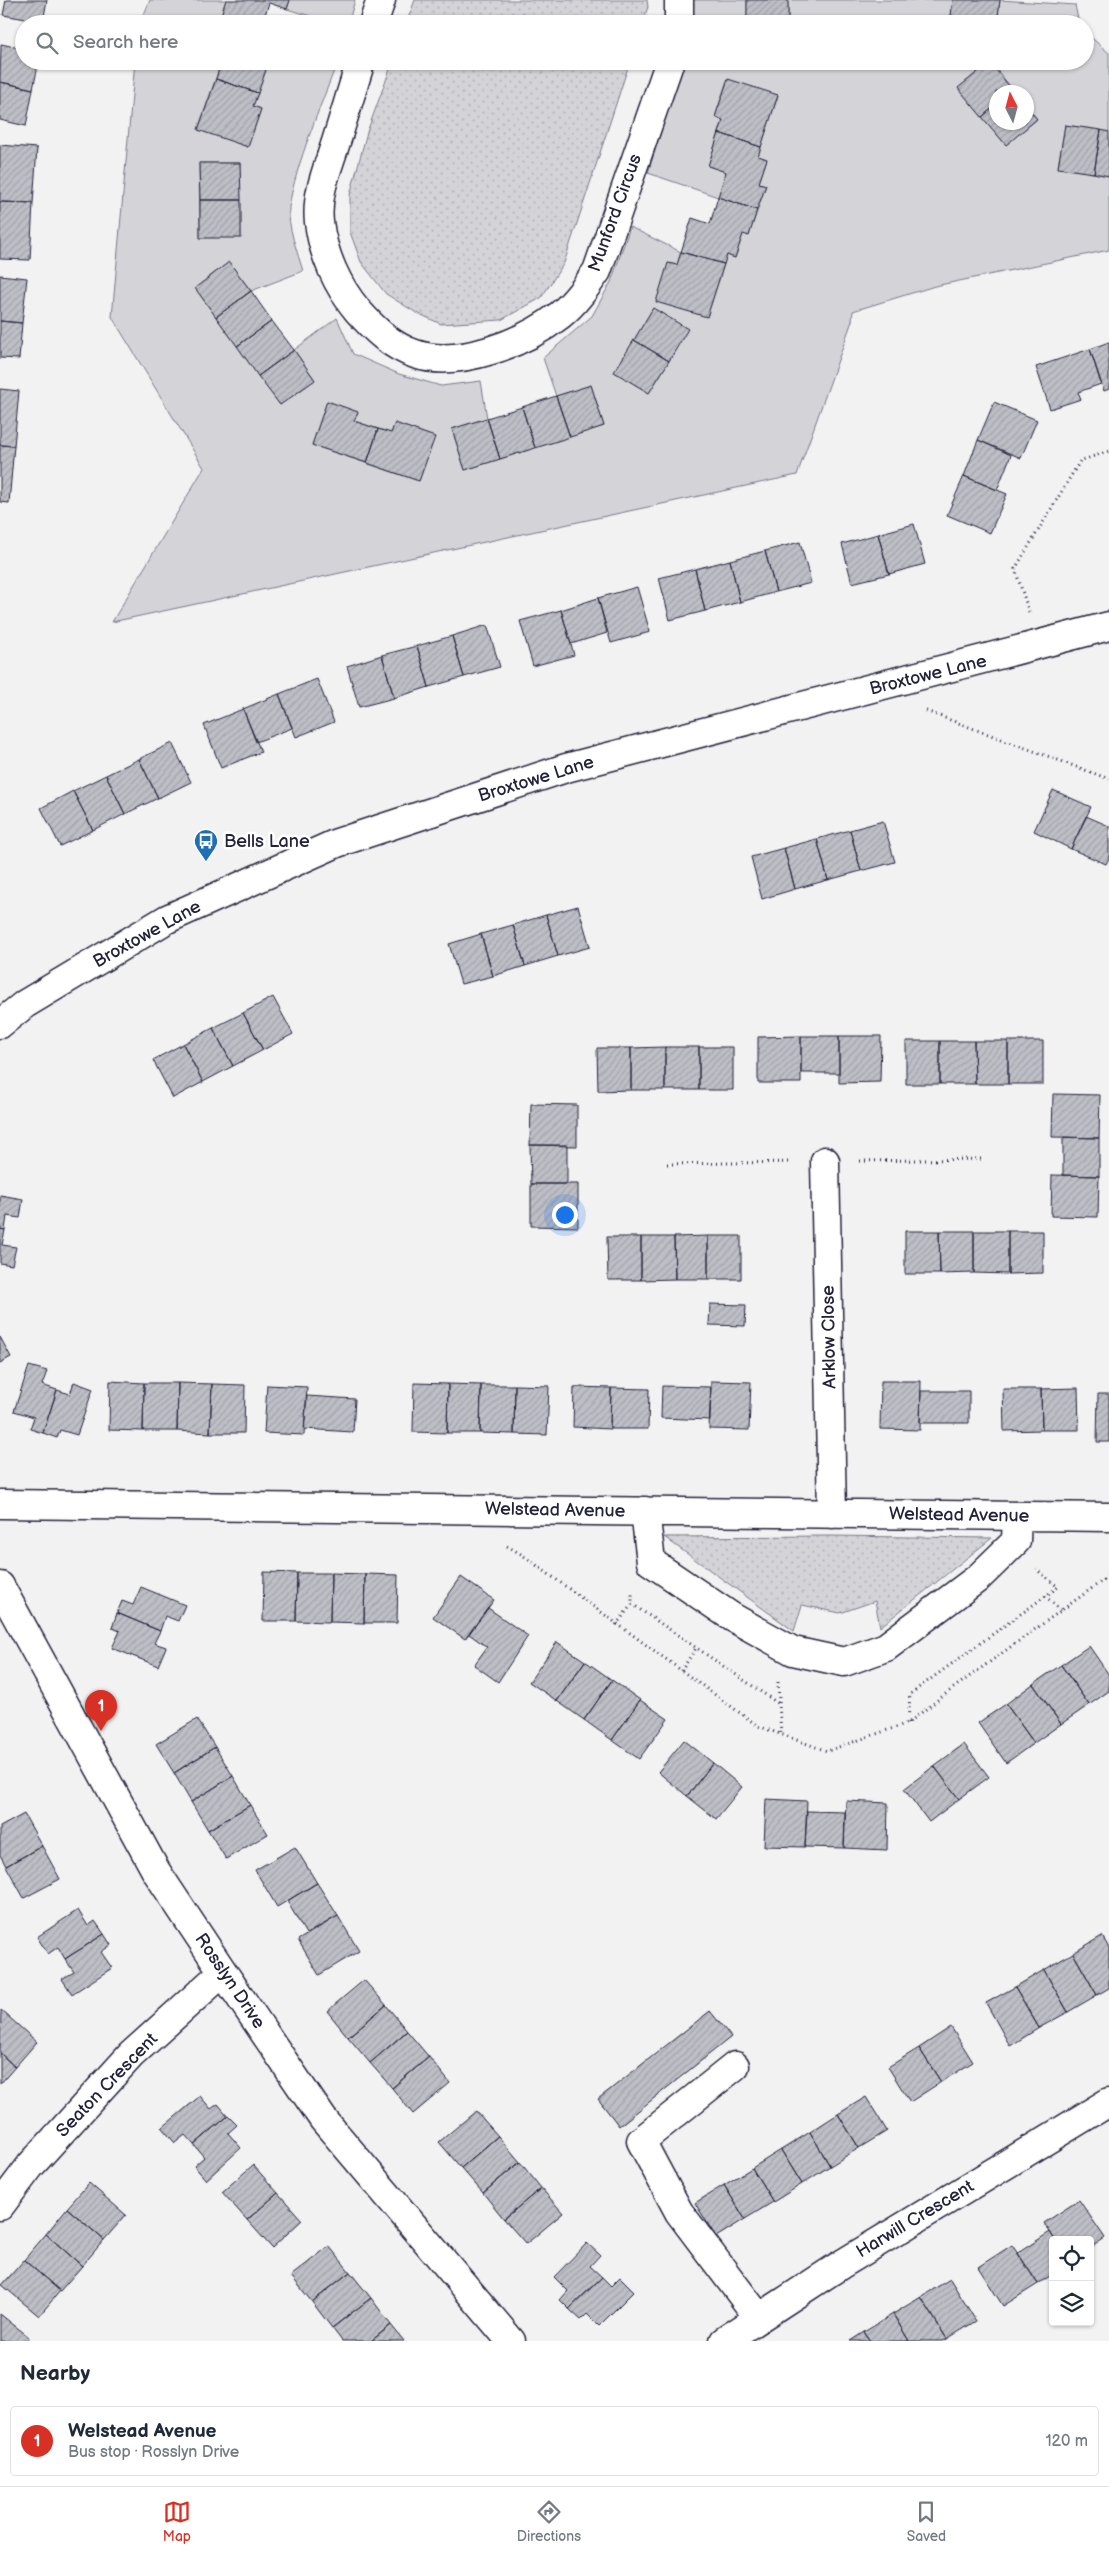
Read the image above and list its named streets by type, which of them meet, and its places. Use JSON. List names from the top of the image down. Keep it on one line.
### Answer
{"streets":{"street":["Munford Circus","Broxtowe Lane","Arklow Close","Welstead Avenue","Rosslyn Drive","Seaton Crescent","Harwill Crescent"]},"crossings":[["Arklow Close","Welstead Avenue"],["Rosslyn Drive","Seaton Crescent"]],"places":{"bus stop":["Bells Lane"]},"north":"top","page":{"search":"Search here","pins":"1","heading":"Nearby","list":[{"mark":"1","name":"Welstead Avenue","note":"Bus stop · Rosslyn Drive","value":"120 m"}],"nav":["Map","Directions","Saved"]}}
